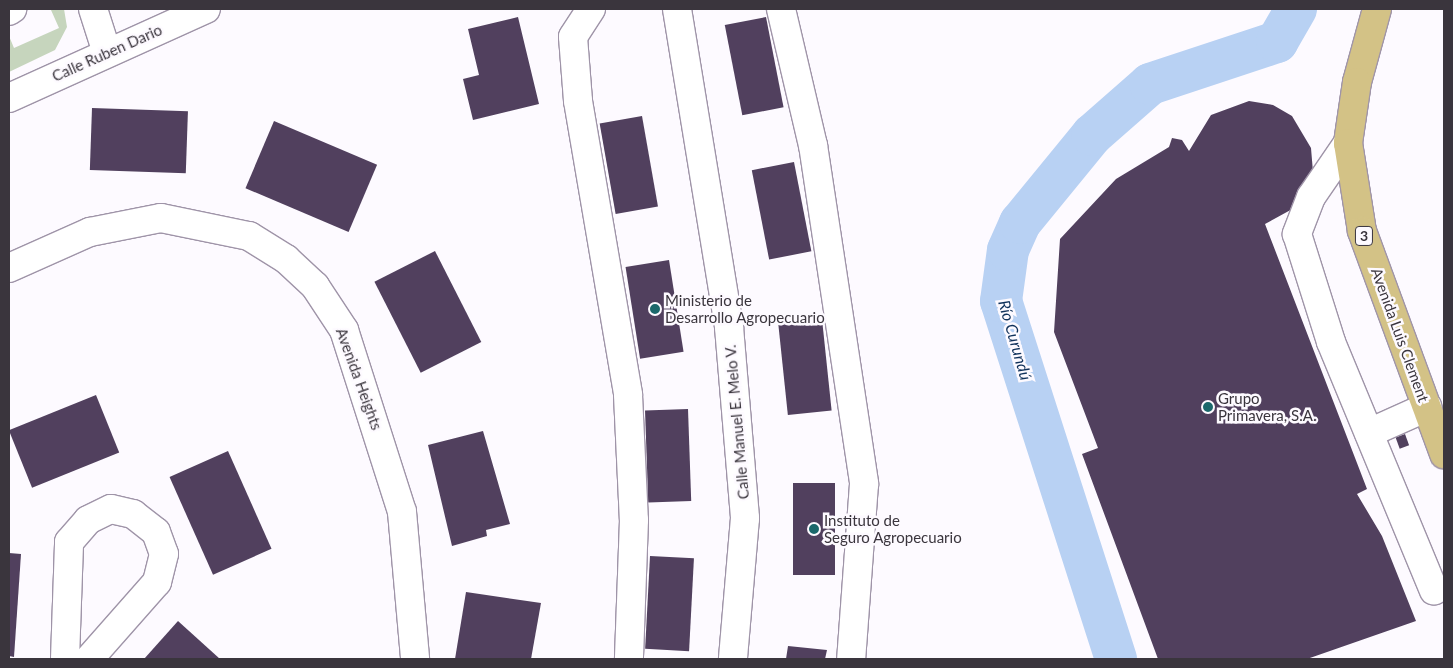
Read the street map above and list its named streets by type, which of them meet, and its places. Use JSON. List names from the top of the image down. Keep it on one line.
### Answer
{"streets":{"main road":["3","Avenida Luis Clement"],"street":["Calle Ruben Dario","Avenida Heights","Calle Manuel E. Melo V."]},"water":["Río Curundú"],"places":["Ministerio de Desarrollo Agropecuario","Grupo Primavera, S.A.","Instituto de Seguro Agropecuario"]}
